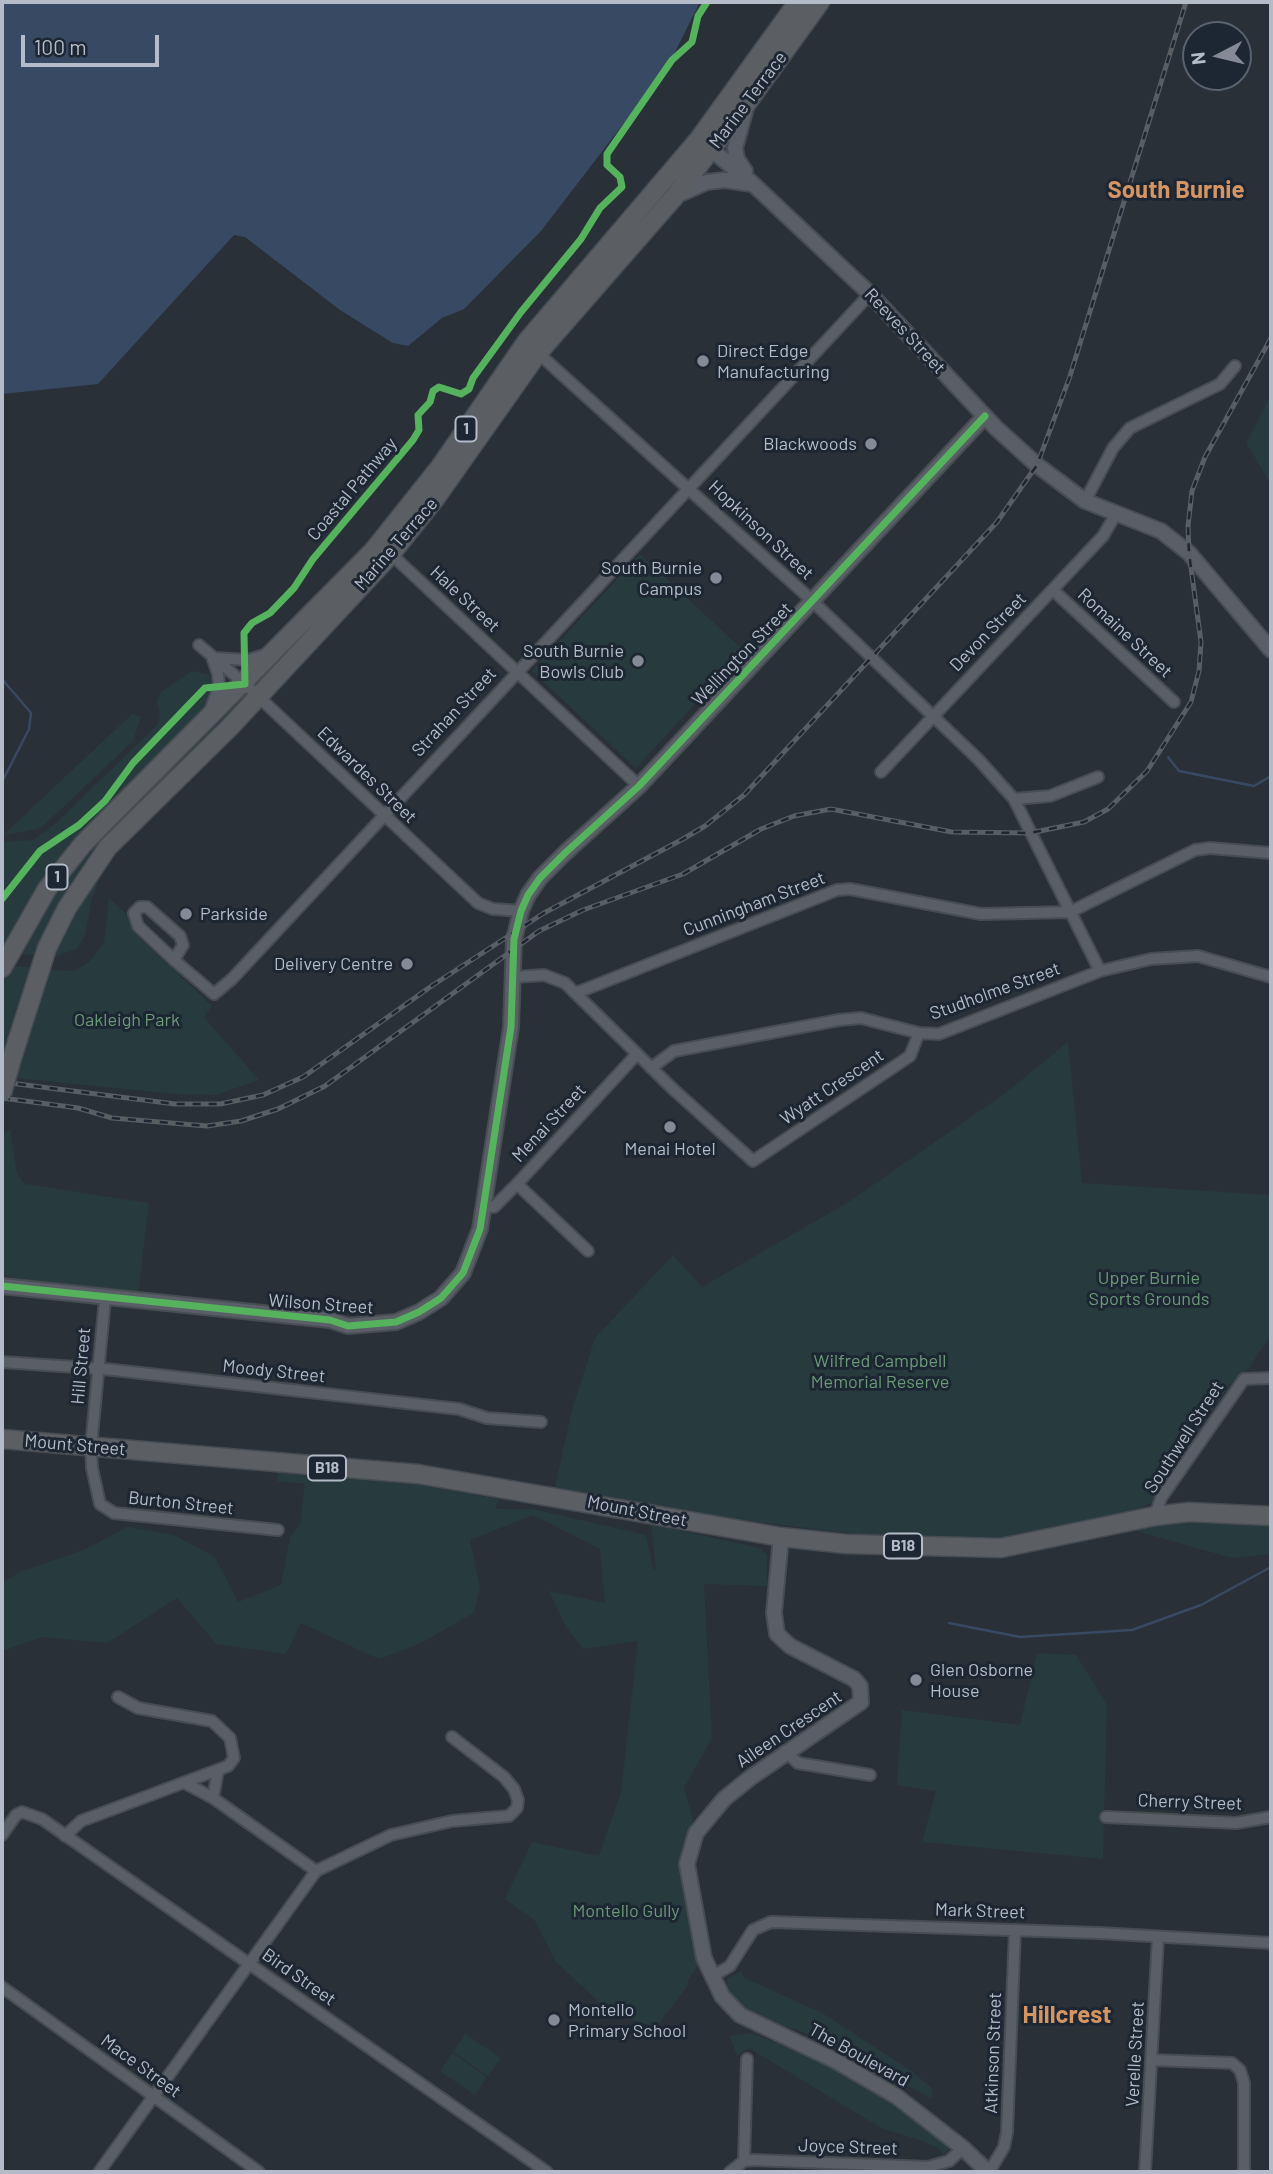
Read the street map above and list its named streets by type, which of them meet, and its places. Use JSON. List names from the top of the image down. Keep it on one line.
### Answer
{"streets":{"highway":["Marine Terrace","1","Mount Street","B18"],"street":["Reeves Street","Hopkinson Street","Hale Street","Devon Street","Romaine Street","Wellington Street","Strahan Street","Edwardes Street","Cunningham Street","Studholme Street","Wyatt Crescent","Menai Street","Wilson Street","Hill Street","Moody Street","Southwell Street","Burton Street","Aileen Crescent","Cherry Street","Mark Street","Bird Street","Atkinson Street","Verelle Street","The Boulevard","Mace Street","Joyce Street"],"cycle path":["Coastal Pathway"]},"crossings":[["Marine Terrace","Reeves Street"],["Marine Terrace","Hopkinson Street"],["Marine Terrace","Hale Street"],["Marine Terrace","Edwardes Street"],["Reeves Street","Devon Street"],["Reeves Street","Wellington Street"],["Reeves Street","Strahan Street"],["Hopkinson Street","Devon Street"],["Hopkinson Street","Wellington Street"],["Hopkinson Street","Strahan Street"],["Hopkinson Street","Cunningham Street"],["Hopkinson Street","Studholme Street"],["Hale Street","Wellington Street"],["Hale Street","Strahan Street"],["Devon Street","Romaine Street"],["Wellington Street","Edwardes Street"],["Wellington Street","Wilson Street"],["Strahan Street","Edwardes Street"],["Edwardes Street","Wilson Street"],["Studholme Street","Wyatt Crescent"],["Menai Street","Wilson Street"],["Wilson Street","Hill Street"],["Hill Street","Moody Street"],["Hill Street","Mount Street"],["Hill Street","Burton Street"],["Southwell Street","Mount Street"],["Mount Street","Burton Street"],["Mount Street","Aileen Crescent"],["Aileen Crescent","Mark Street"],["Aileen Crescent","The Boulevard"],["Mark Street","Atkinson Street"],["Mark Street","Verelle Street"],["Mark Street","The Boulevard"],["Atkinson Street","The Boulevard"],["The Boulevard","Joyce Street"]],"districts":["South Burnie","Hillcrest"],"parks":["Oakleigh Park","Upper Burnie Sports Grounds","Wilfred Campbell Memorial Reserve","Montello Gully"],"places":["Direct Edge Manufacturing","Blackwoods","South Burnie Campus","South Burnie Bowls Club","Parkside","Delivery Centre","Menai Hotel","Glen Osborne House","Montello Primary School"],"scale_bar":"100 m","north":"left"}
